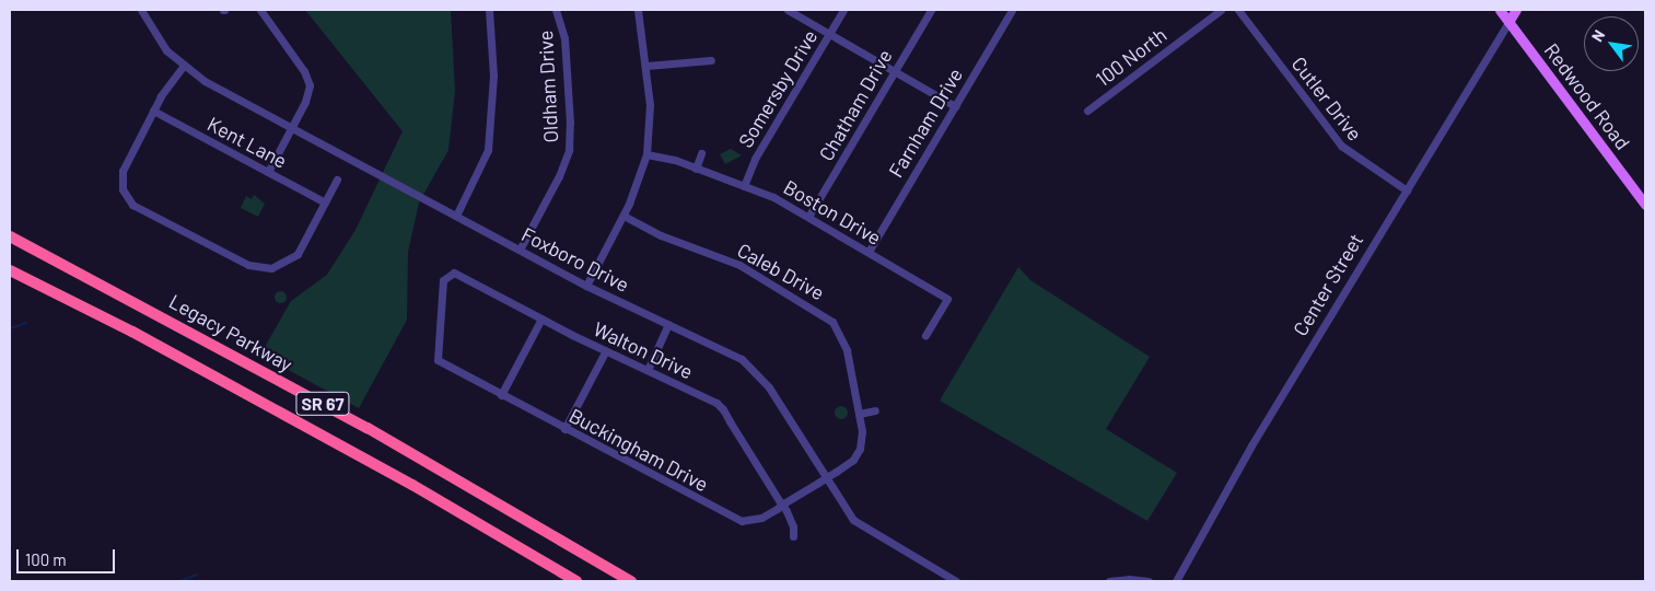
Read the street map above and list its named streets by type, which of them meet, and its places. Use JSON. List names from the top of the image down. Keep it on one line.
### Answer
{"streets":{"highway":["Legacy Parkway","SR 67"],"main road":["Redwood Road","Center Street"],"street":["100 North","Oldham Drive","Somersby Drive","Cutler Drive","Chatham Drive","Farnham Drive","Kent Lane","Boston Drive","Foxboro Drive","Caleb Drive","Walton Drive","Buckingham Drive"]},"crossings":[["Oldham Drive","Foxboro Drive"],["Somersby Drive","Boston Drive"],["Redwood Road","Center Street"],["Cutler Drive","Center Street"],["Chatham Drive","Boston Drive"],["Farnham Drive","Boston Drive"],["Foxboro Drive","Caleb Drive"],["Foxboro Drive","Buckingham Drive"],["Caleb Drive","Buckingham Drive"],["Walton Drive","Buckingham Drive"]],"scale_bar":"100 m","north":"top left"}
